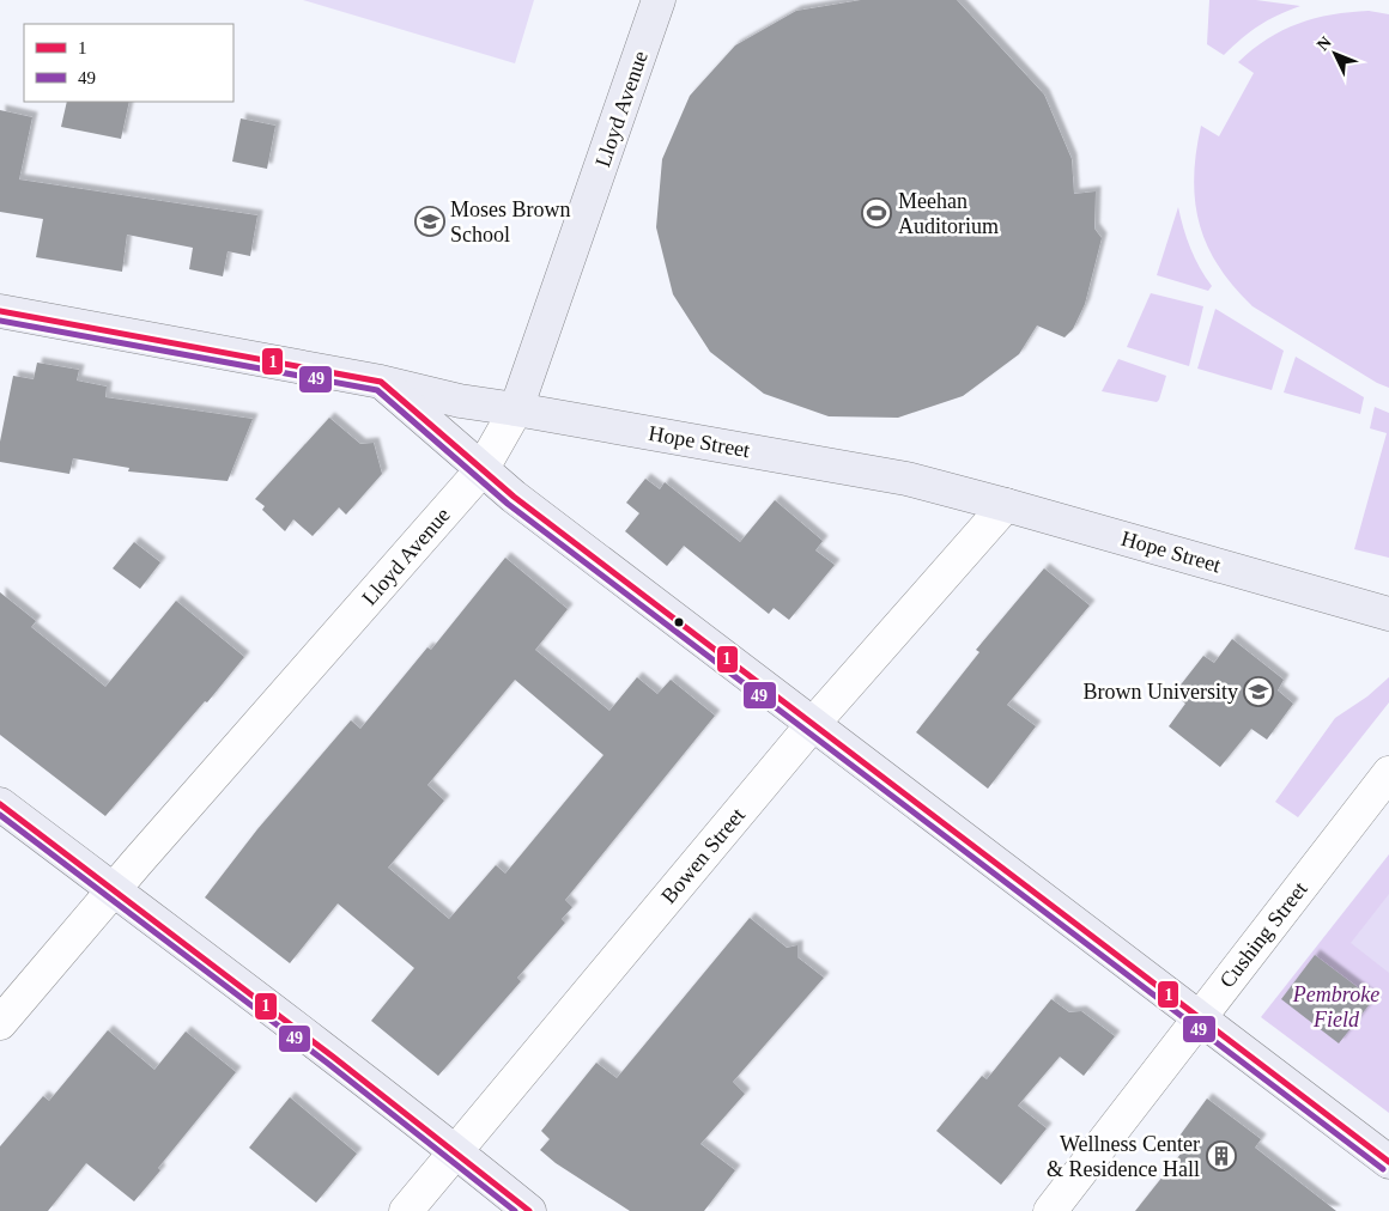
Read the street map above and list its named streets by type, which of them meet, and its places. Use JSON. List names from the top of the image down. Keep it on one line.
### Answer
{"streets":{"street":["Lloyd Avenue","Hope Street","Bowen Street","Cushing Street"]},"crossings":[["Lloyd Avenue","Hope Street"],["Hope Street","Bowen Street"]],"parks":["Pembroke Field"],"places":{"sports":["Meehan Auditorium"],"school or university":["Moses Brown School","Brown University"],"building":["Wellness Center & Residence Hall"]},"lines":["transit line 1","transit line 49"],"legend":["1","49"],"north":"top left"}
